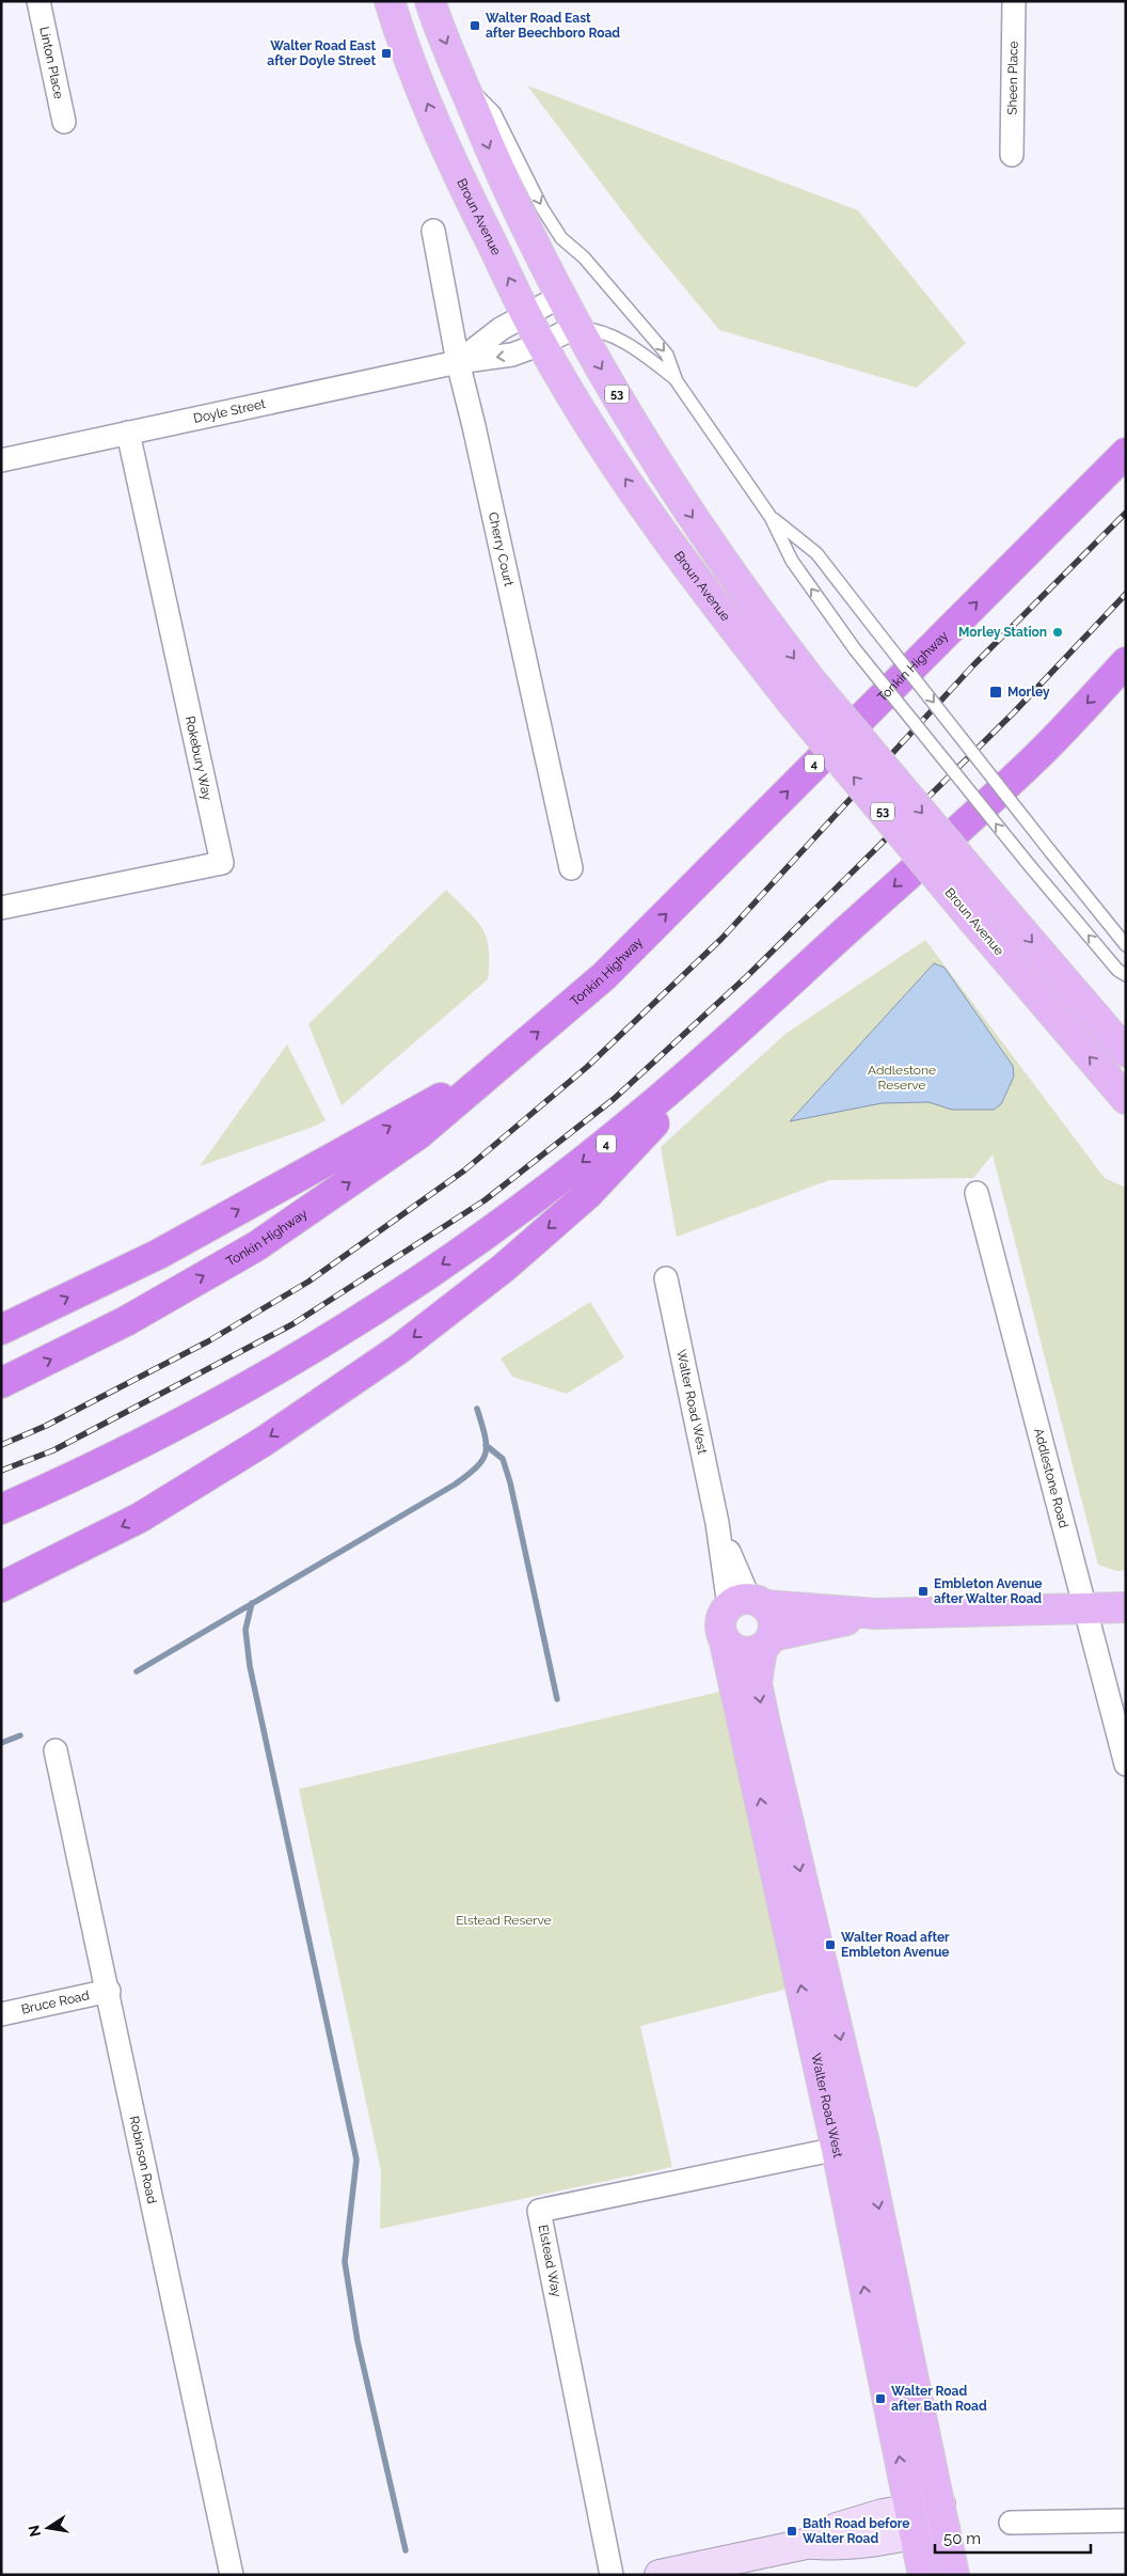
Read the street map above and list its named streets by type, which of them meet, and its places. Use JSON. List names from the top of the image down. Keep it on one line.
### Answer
{"streets":{"highway":["Tonkin Highway","4"],"main road":["Broun Avenue","53","Walter Road West"],"street":["Linton Place","Sheen Place","Doyle Street","Cherry Court","Rokebury Way","Addlestone Road","Bruce Road","Robinson Road","Elstead Way"]},"crossings":[["Broun Avenue","Doyle Street"],["53","Doyle Street"],["Doyle Street","Cherry Court"],["Doyle Street","Rokebury Way"],["Walter Road West","Elstead Way"],["Bruce Road","Robinson Road"]],"parks":["Addlestone Reserve","Elstead Reserve"],"places":{"transit":["Walter Road East after Beechboro Road","Walter Road East after Doyle Street","Morley","Embleton Avenue after Walter Road","Walter Road after Embleton Avenue","Walter Road after Bath Road","Bath Road before Walter Road"],"other":["Morley Station"]},"scale_bar":"50 m","north":"left"}
